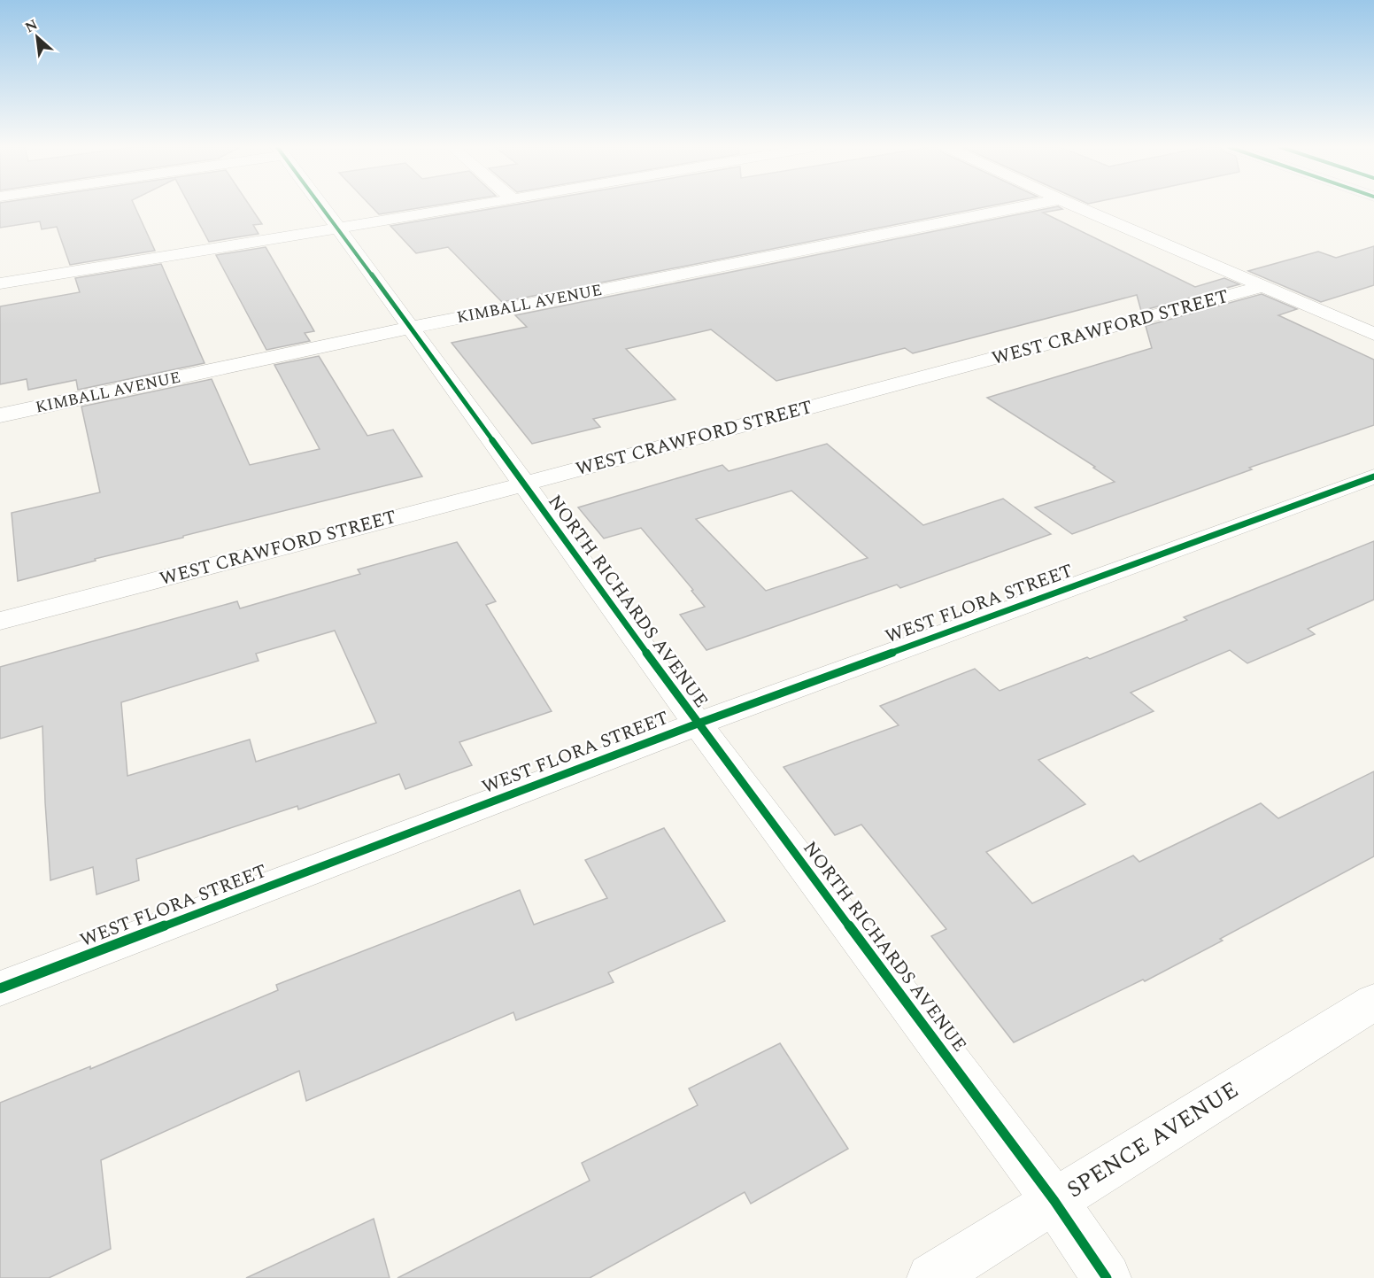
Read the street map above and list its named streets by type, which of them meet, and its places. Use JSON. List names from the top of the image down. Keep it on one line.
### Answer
{"streets":{"street":["KIMBALL AVENUE","WEST CRAWFORD STREET","NORTH RICHARDS AVENUE","WEST FLORA STREET","SPENCE AVENUE"]},"crossings":[["KIMBALL AVENUE","NORTH RICHARDS AVENUE"],["WEST CRAWFORD STREET","NORTH RICHARDS AVENUE"],["NORTH RICHARDS AVENUE","WEST FLORA STREET"],["NORTH RICHARDS AVENUE","SPENCE AVENUE"]],"north":"top left"}
